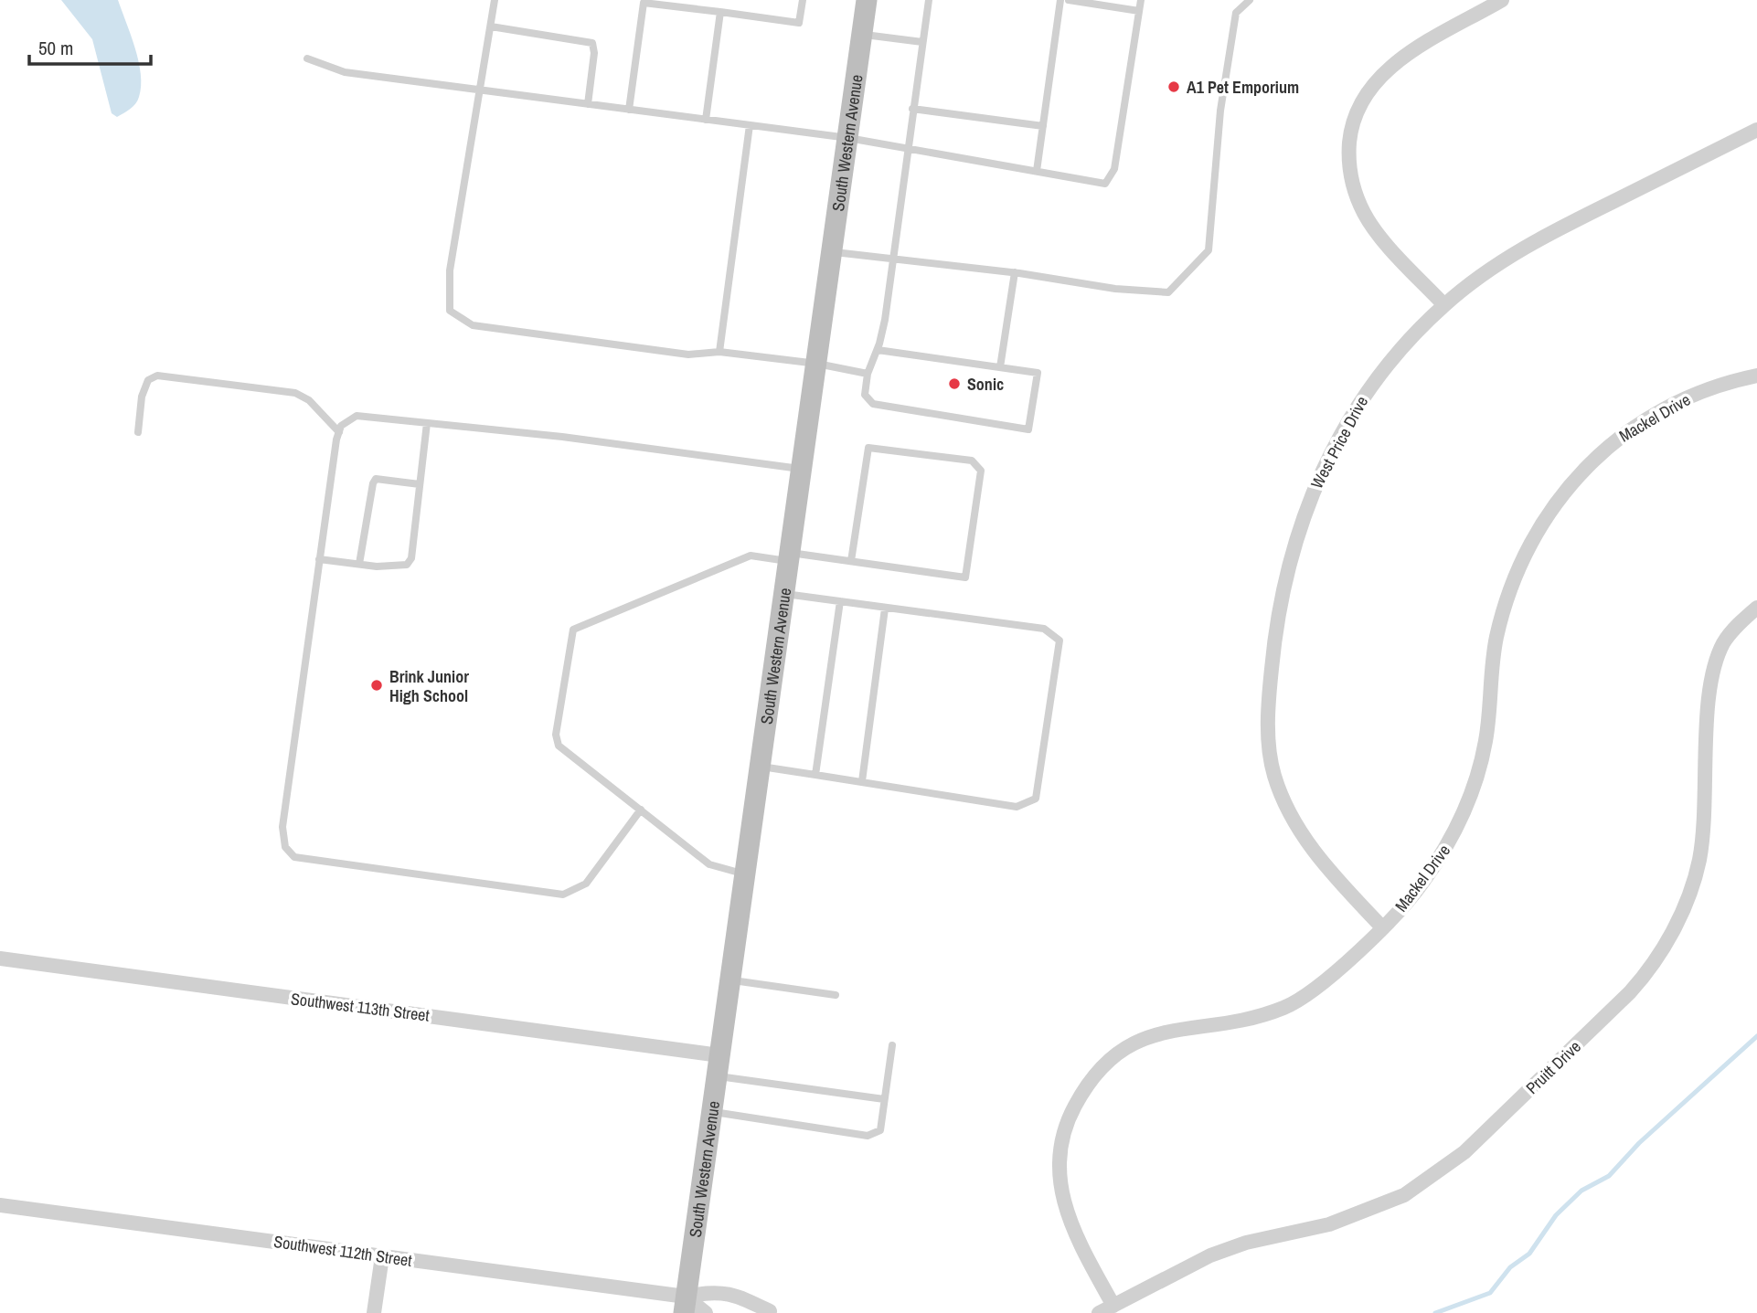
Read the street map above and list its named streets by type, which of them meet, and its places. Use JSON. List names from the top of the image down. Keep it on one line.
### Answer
{"streets":{"main road":["South Western Avenue"],"street":["Mackel Drive","West Price Drive","Southwest 113th Street","Pruitt Drive","Southwest 112th Street"]},"crossings":[["South Western Avenue","Southwest 113th Street"],["South Western Avenue","Southwest 112th Street"],["Mackel Drive","West Price Drive"],["Mackel Drive","Pruitt Drive"]],"places":["A1 Pet Emporium","Sonic","Brink Junior High School"],"scale_bar":"50 m"}
